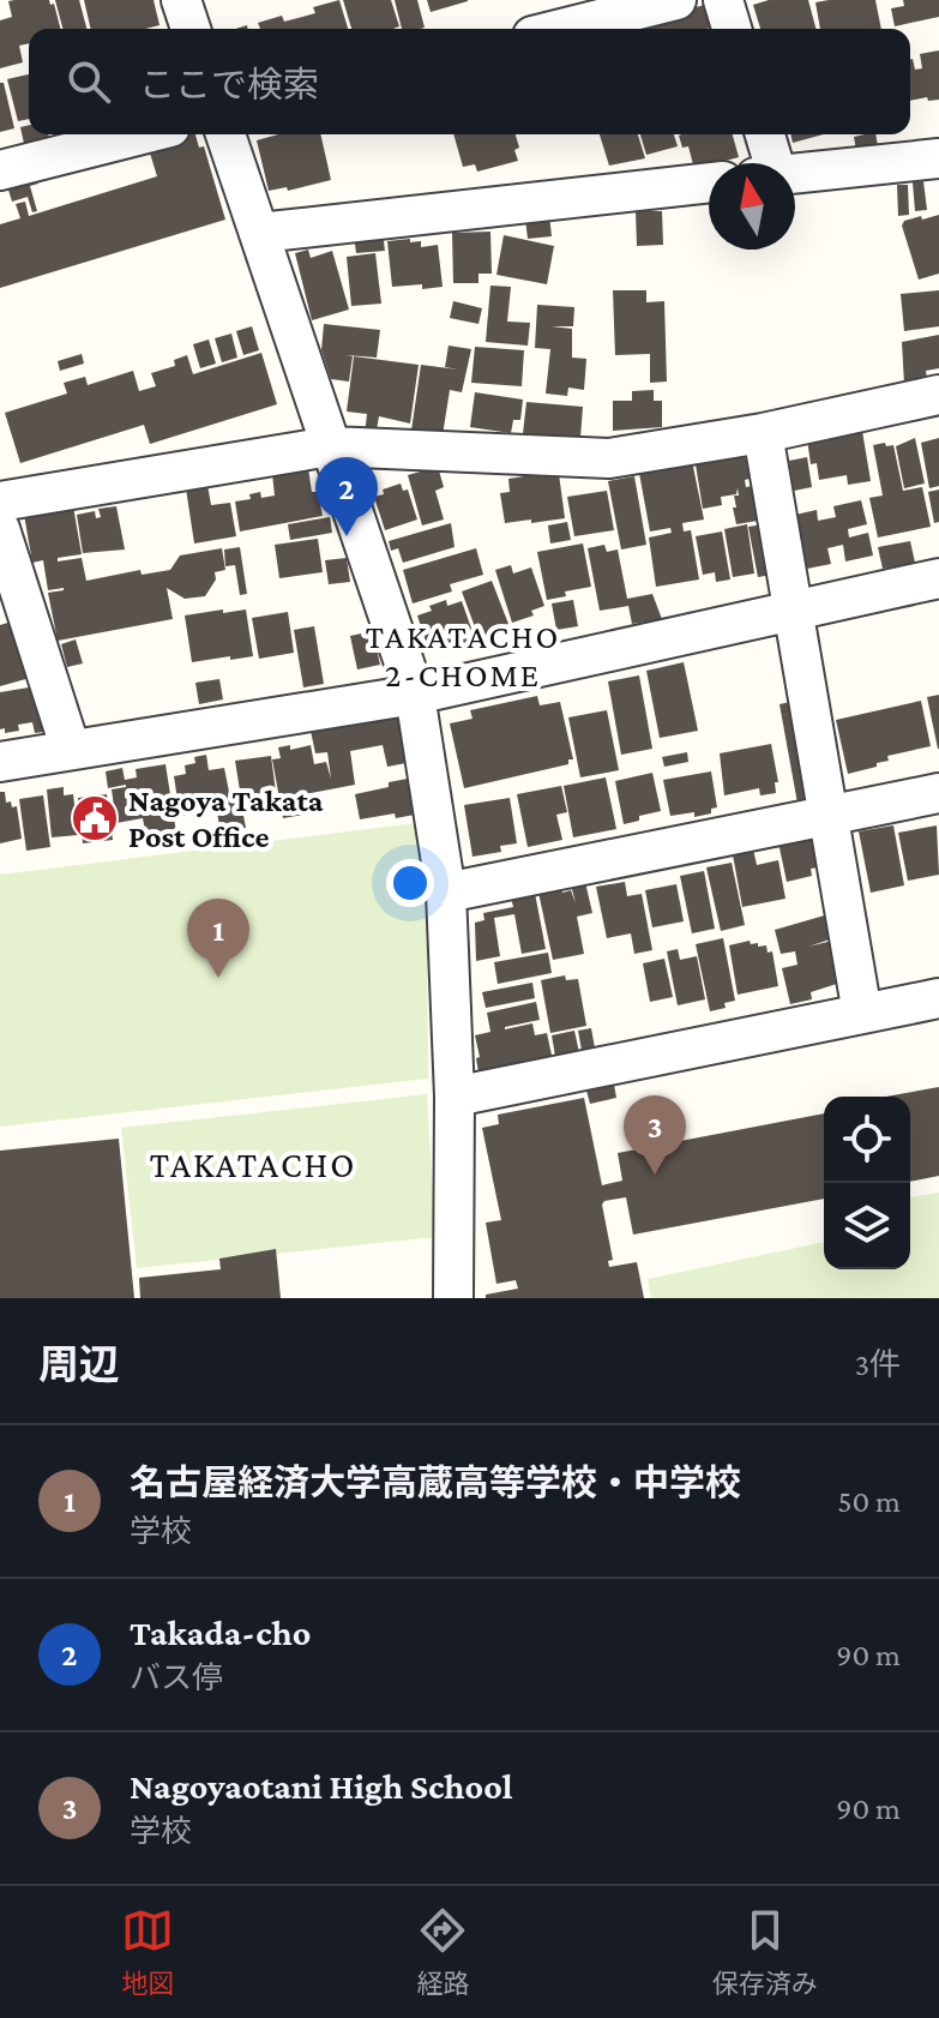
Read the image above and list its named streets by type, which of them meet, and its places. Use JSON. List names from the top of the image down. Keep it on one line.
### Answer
{"districts":["TAKATACHO 2-CHOME","TAKATACHO"],"places":{"public building":["Nagoya Takata Post Office"]},"north":"top","page":{"search":"ここで検索","pins":["2","1","3"],"heading":["周辺","3件"],"list":[{"mark":"1","name":"名古屋経済大学高蔵高等学校・中学校","note":"学校","value":"50 m"},{"mark":"2","name":"Takada-cho","note":"バス停","value":"90 m"},{"mark":"3","name":"Nagoyaotani High School","note":"学校","value":"90 m"}],"nav":["地図","経路","保存済み"]}}
